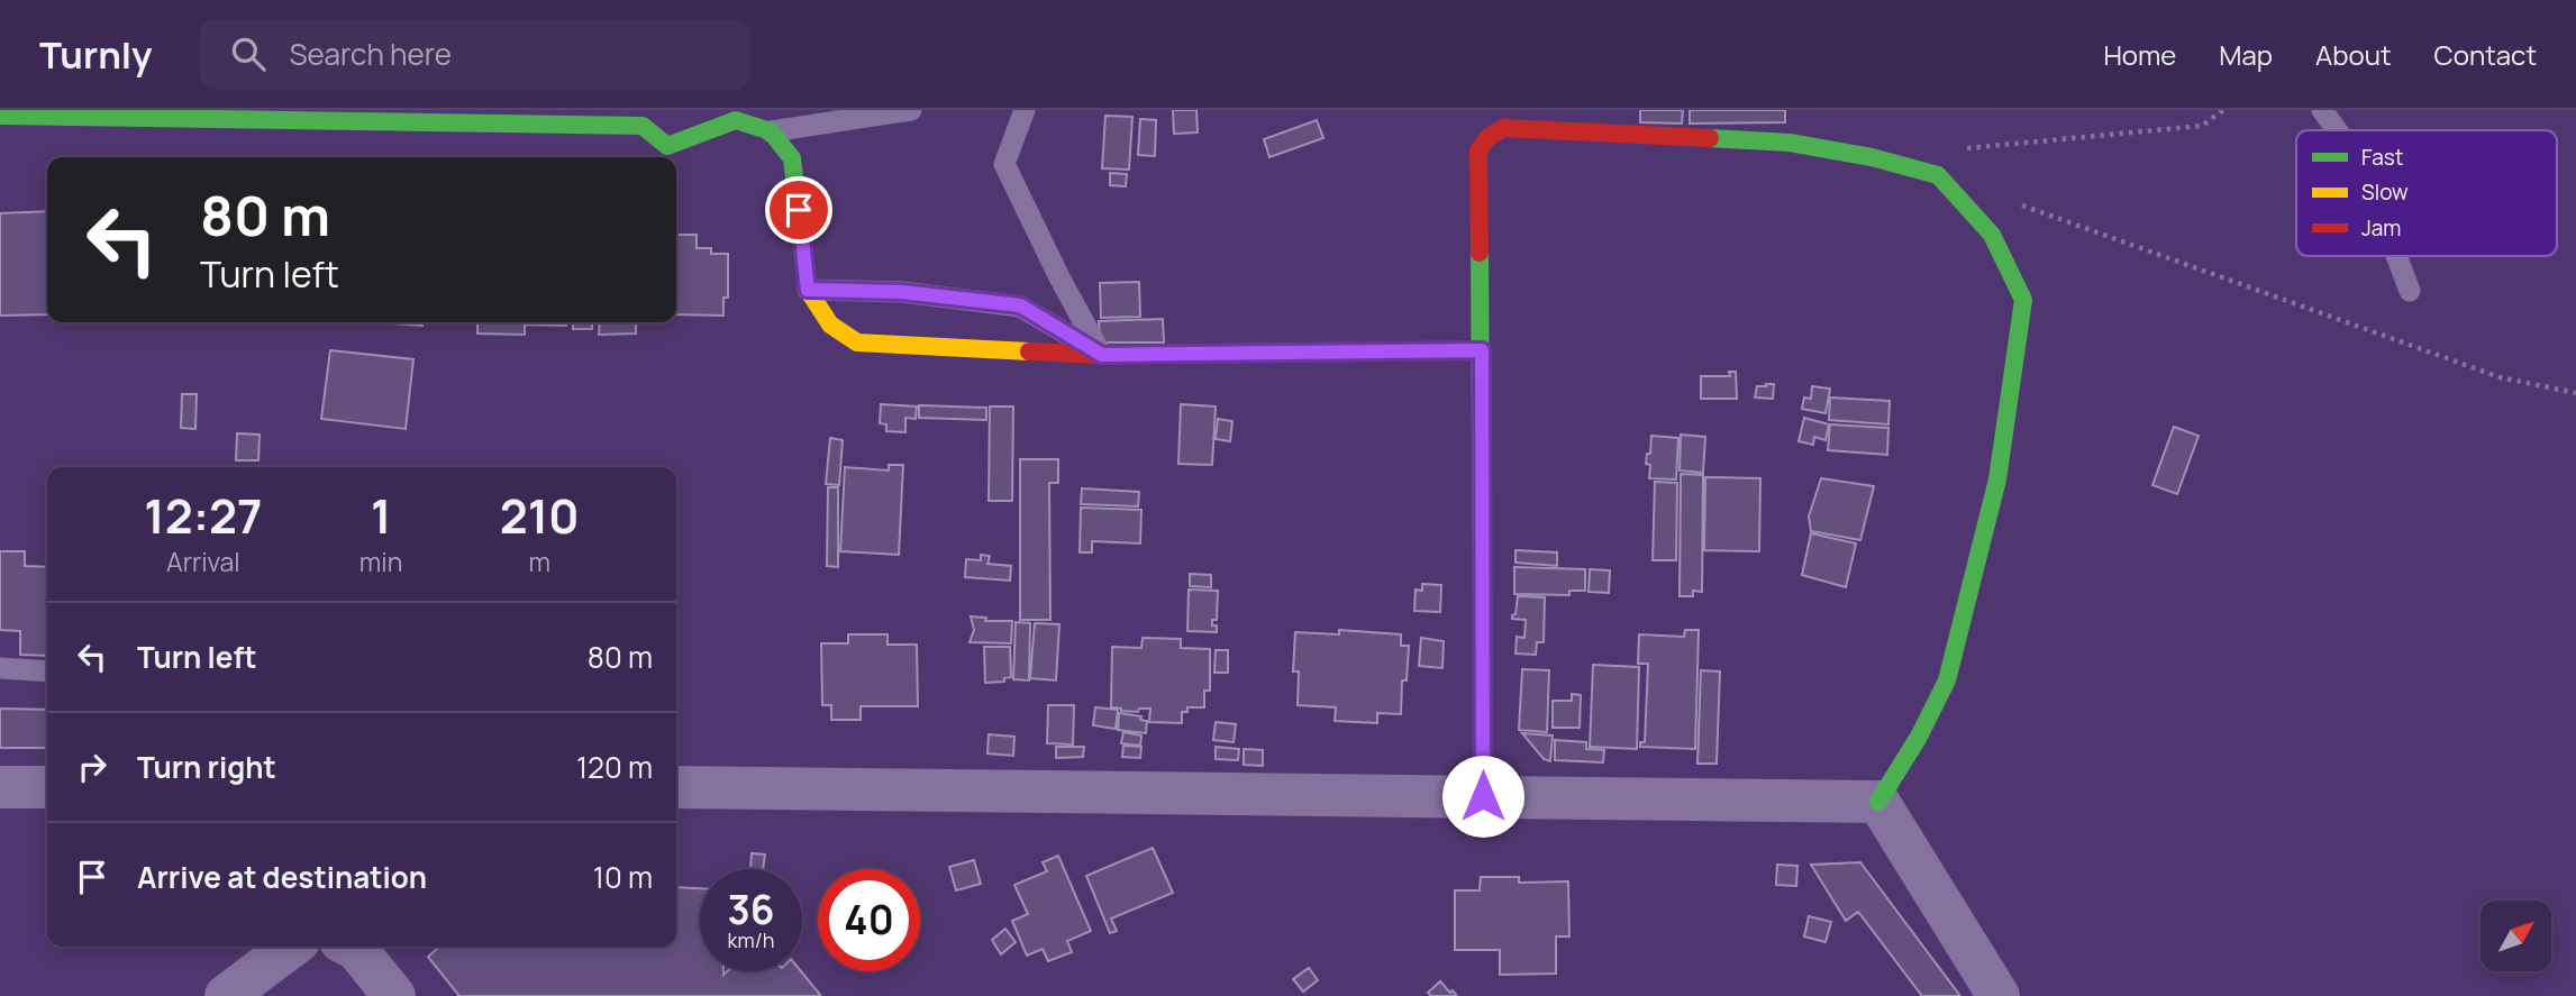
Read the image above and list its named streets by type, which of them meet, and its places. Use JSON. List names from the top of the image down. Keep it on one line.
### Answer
{"legend":["Fast","Slow","Jam"],"north":"top right","page":{"header":"Turnly","search":"Search here","nav":["Home","Map","About","Contact"],"turn":["80 m","Turn left"],"eta":["12:27","Arrival","1","min","210","m"],"list":[{"name":"Turn left","value":"80 m"},{"name":"Turn right","value":"120 m"},{"name":"Arrive at destination","value":"10 m"}],"speed":"36 km/h","limit":"40"}}
